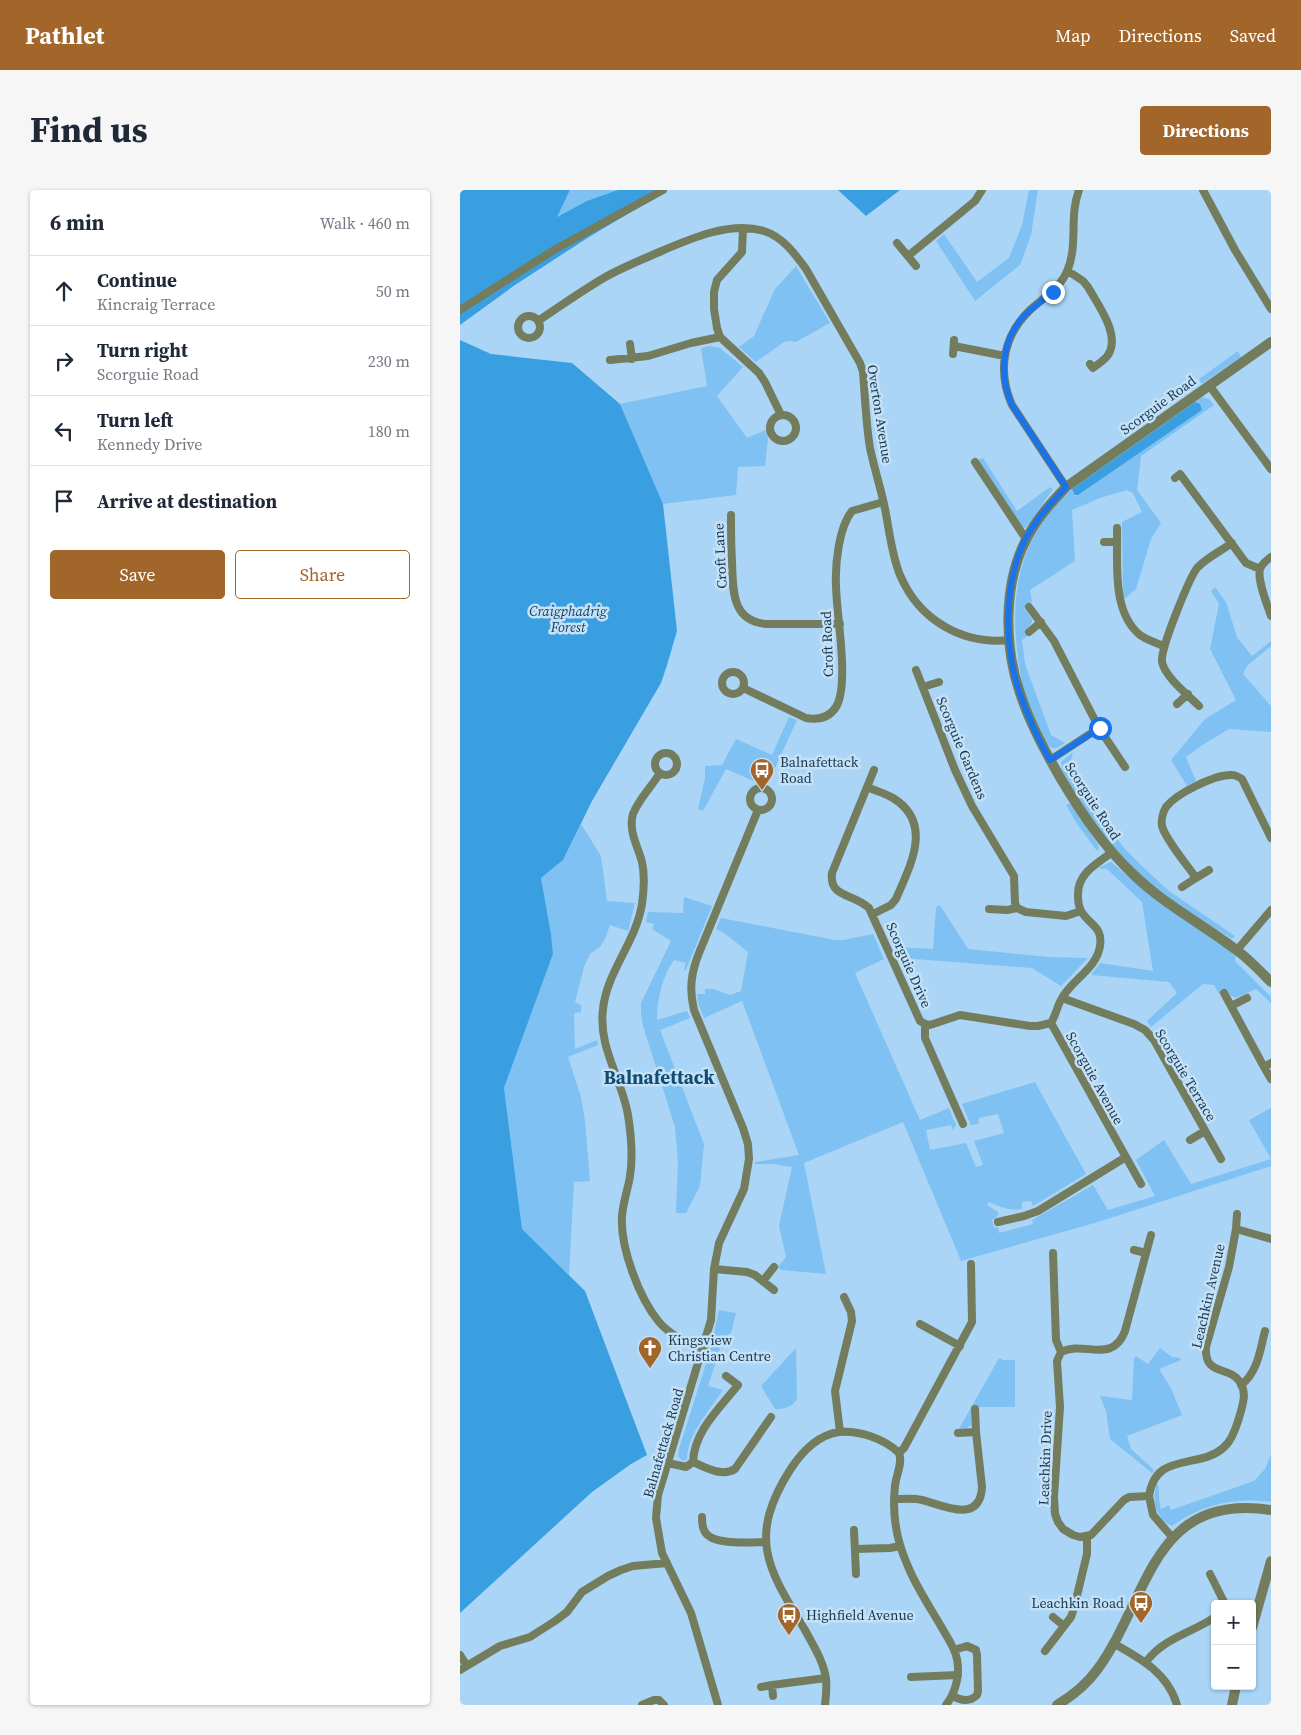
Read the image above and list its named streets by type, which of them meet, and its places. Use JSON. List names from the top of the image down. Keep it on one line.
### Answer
{"streets":{"street":["Scorguie Road","Overton Avenue","Croft Lane","Croft Road","Scorguie Gardens","Scorguie Drive","Scorguie Terrace","Scorguie Avenue","Leachkin Avenue","Balnafettack Road","Leachkin Drive"]},"crossings":[["Scorguie Road","Overton Avenue"],["Overton Avenue","Croft Road"],["Croft Lane","Croft Road"],["Scorguie Drive","Scorguie Avenue"],["Scorguie Terrace","Scorguie Avenue"]],"districts":["Balnafettack"],"parks":["Craigphadrig Forest"],"places":{"bus stop":["Balnafettack Road","Leachkin Road","Highfield Avenue"],"church":["Kingsview Christian Centre"]},"page":{"header":"Pathlet","nav":["Map","Directions","Saved"],"title":"Find us","buttons":["Directions",["Save","Share"]],"heading":["6 min","Walk · 460 m"],"list":[["Continue","Kincraig Terrace","50 m"],["Turn right","Scorguie Road","230 m"],["Turn left","Kennedy Drive","180 m"],"Arrive at destination"],"map_buttons":["+","−"]}}
